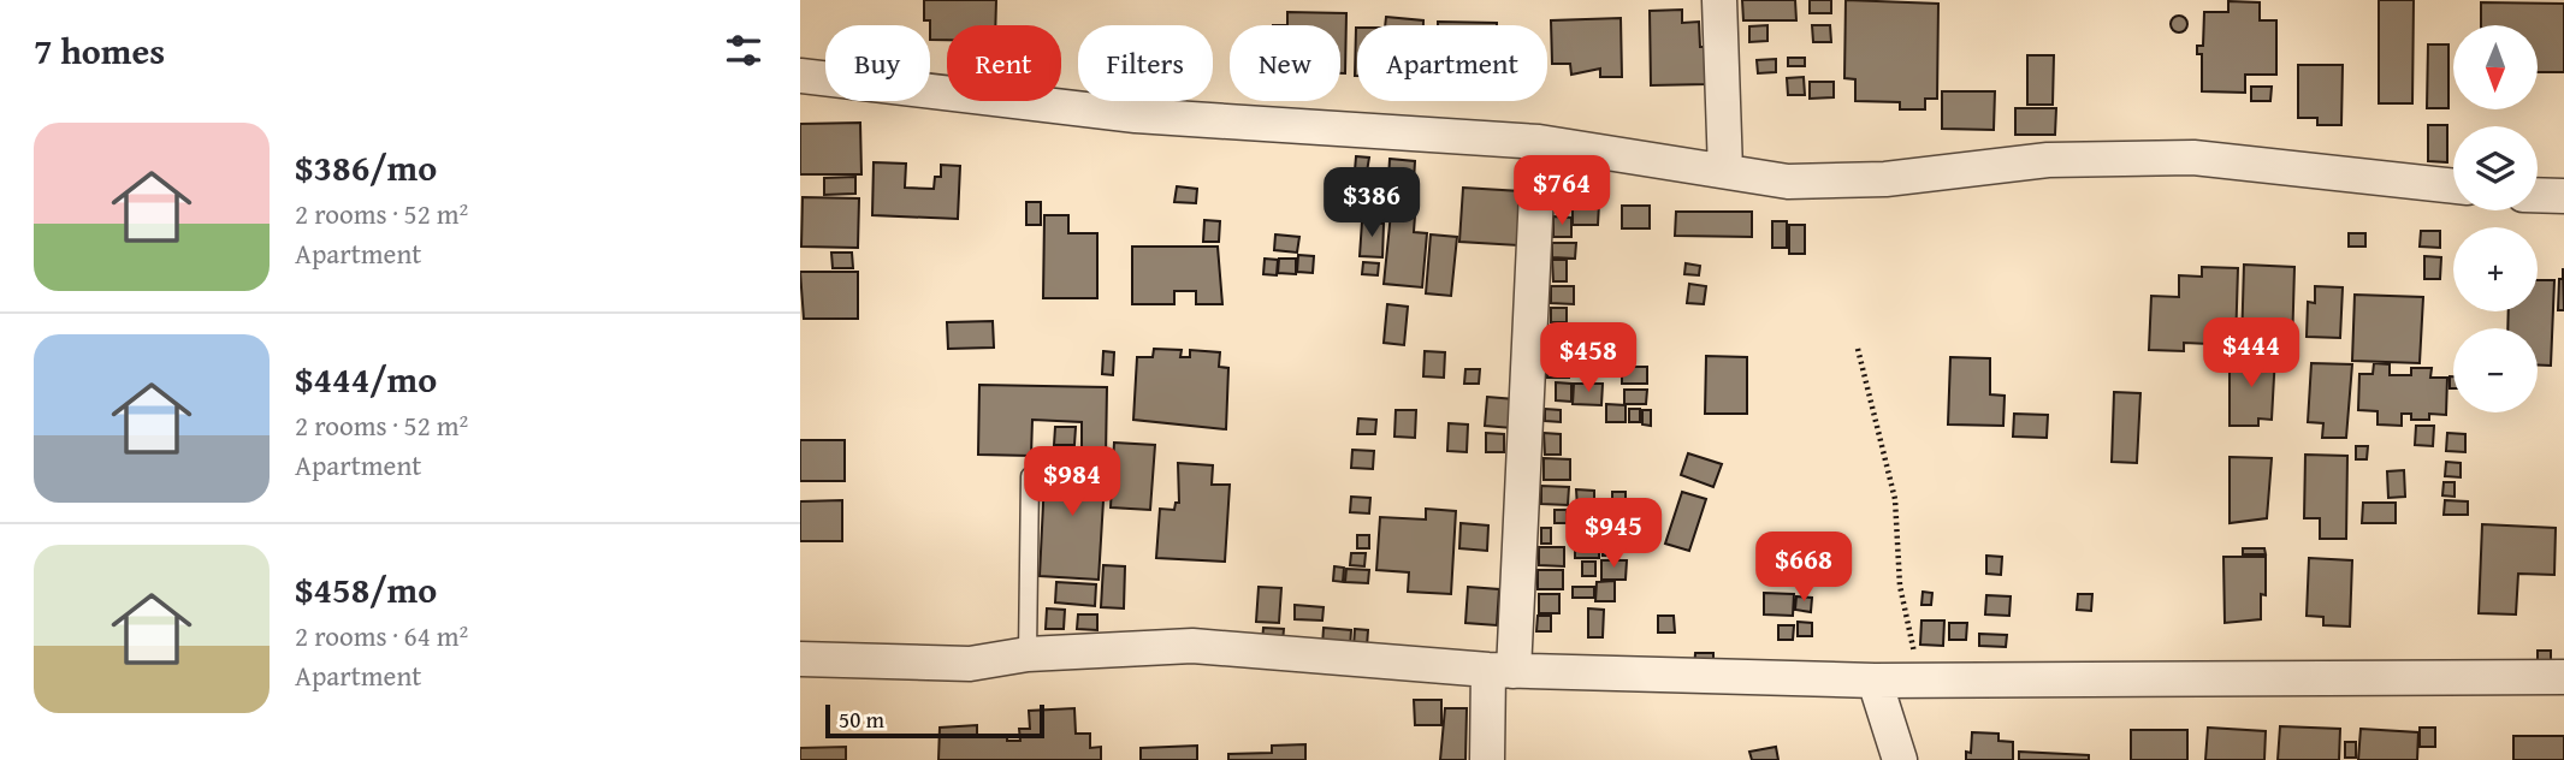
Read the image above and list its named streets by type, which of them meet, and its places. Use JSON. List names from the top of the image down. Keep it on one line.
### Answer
{"scale_bar":"50 m","north":"bottom","page":{"heading":"7 homes","map_buttons":["+","−"],"chip":["Buy","Rent","Filters","New","Apartment"],"list":[{"name":"$386/mo","note":"2 rooms · 52 m² · Apartment"},{"name":"$444/mo","note":"2 rooms · 52 m² · Apartment"},{"name":"$458/mo","note":"2 rooms · 64 m² · Apartment"}],"price":["$764","$386","$444","$458","$984","$945","$668"],"scale":"50 m"}}
